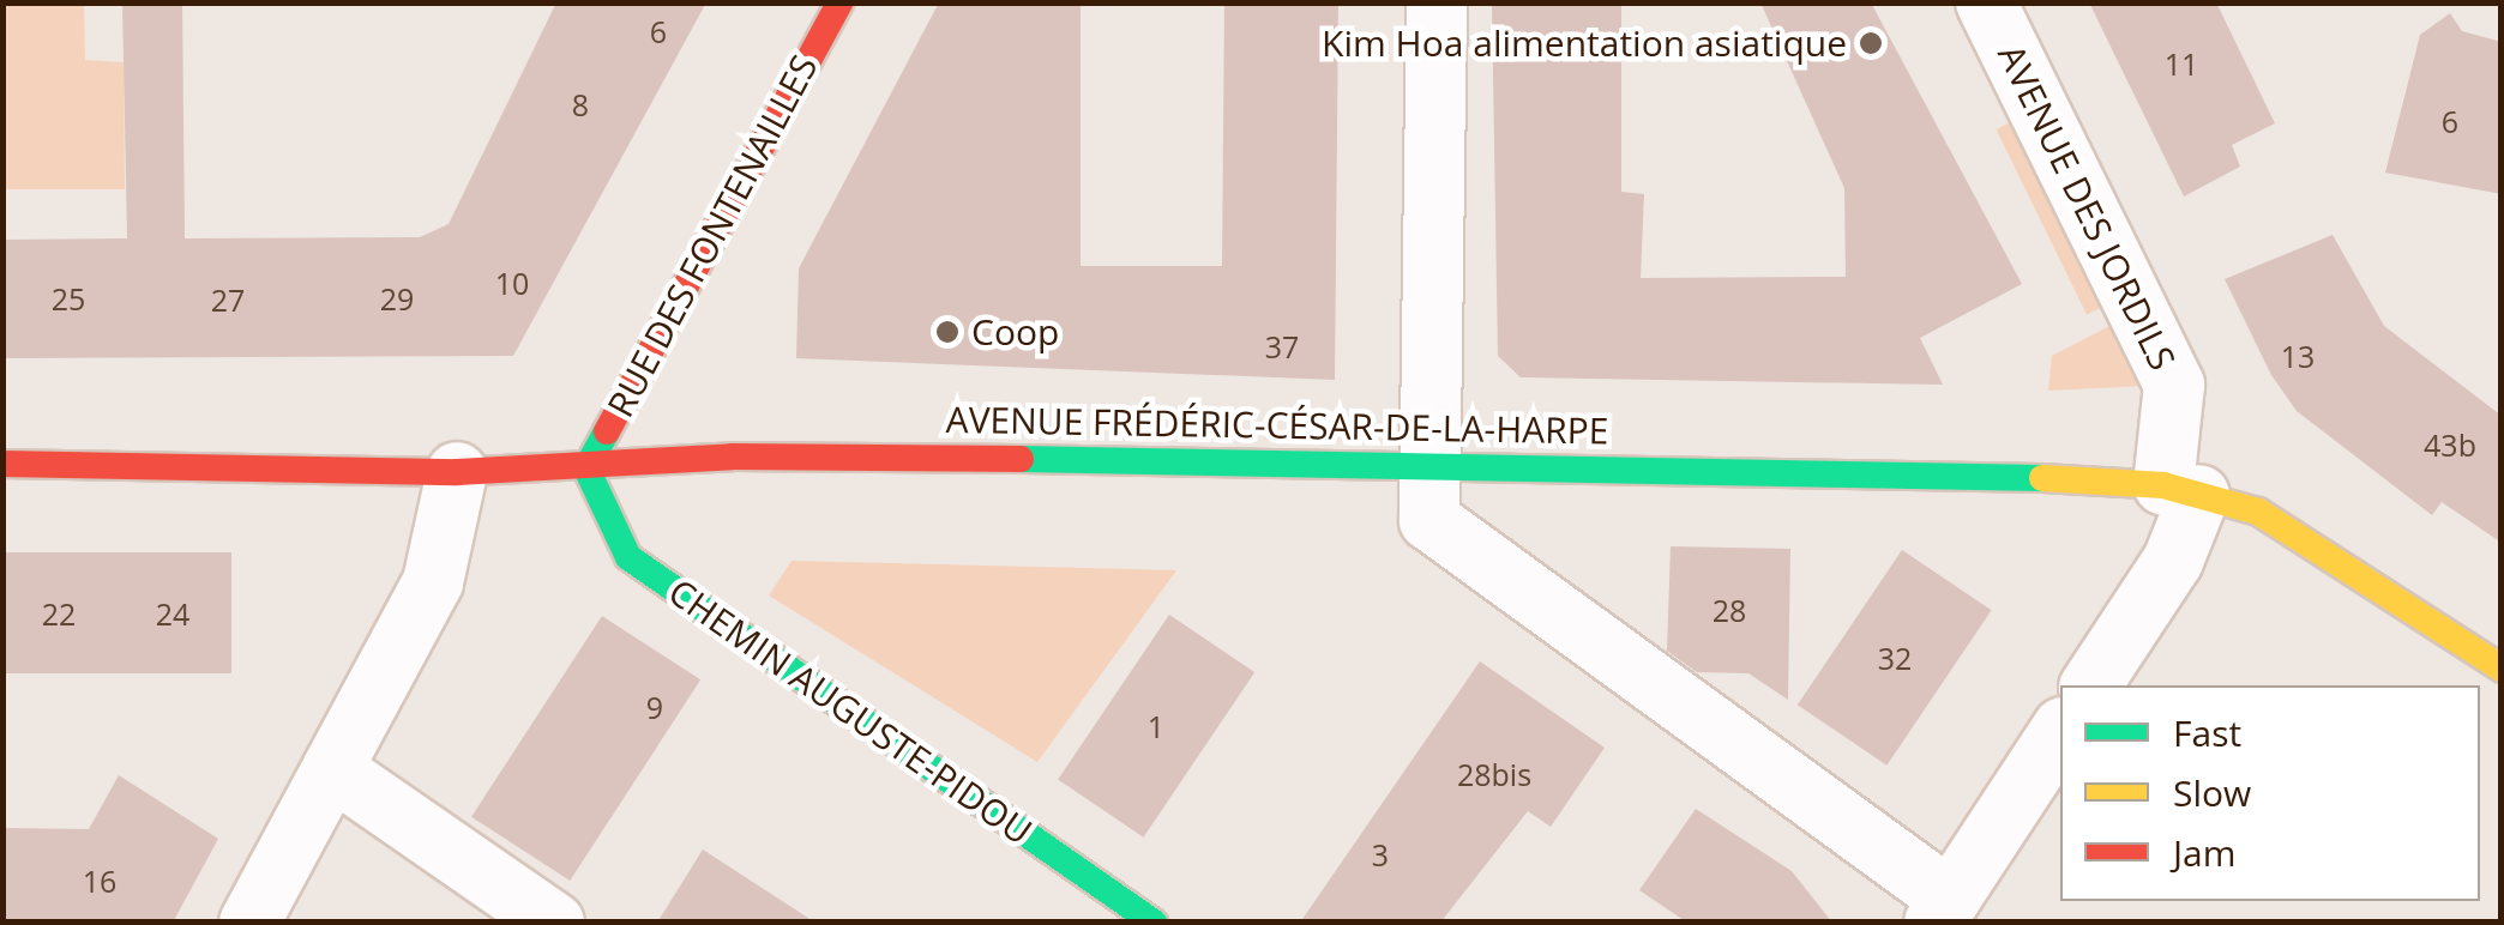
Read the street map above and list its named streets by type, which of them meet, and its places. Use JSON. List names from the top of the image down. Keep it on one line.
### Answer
{"streets":{"street":["AVENUE DES JORDILS","RUE DES FONTENAILLES","AVENUE FRÉDÉRIC-CÉSAR-DE-LA-HARPE","CHEMIN AUGUSTE-PIDOU"]},"crossings":[["AVENUE DES JORDILS","AVENUE FRÉDÉRIC-CÉSAR-DE-LA-HARPE"],["RUE DES FONTENAILLES","AVENUE FRÉDÉRIC-CÉSAR-DE-LA-HARPE"],["RUE DES FONTENAILLES","CHEMIN AUGUSTE-PIDOU"],["AVENUE FRÉDÉRIC-CÉSAR-DE-LA-HARPE","CHEMIN AUGUSTE-PIDOU"]],"places":["Kim Hoa alimentation asiatique","Coop"],"house_numbers":["6","11","8","6","10","25","29","27","37","13","43b","28","22","24","32","9","1","28bis","3","16"],"legend":["Fast","Slow","Jam"]}
